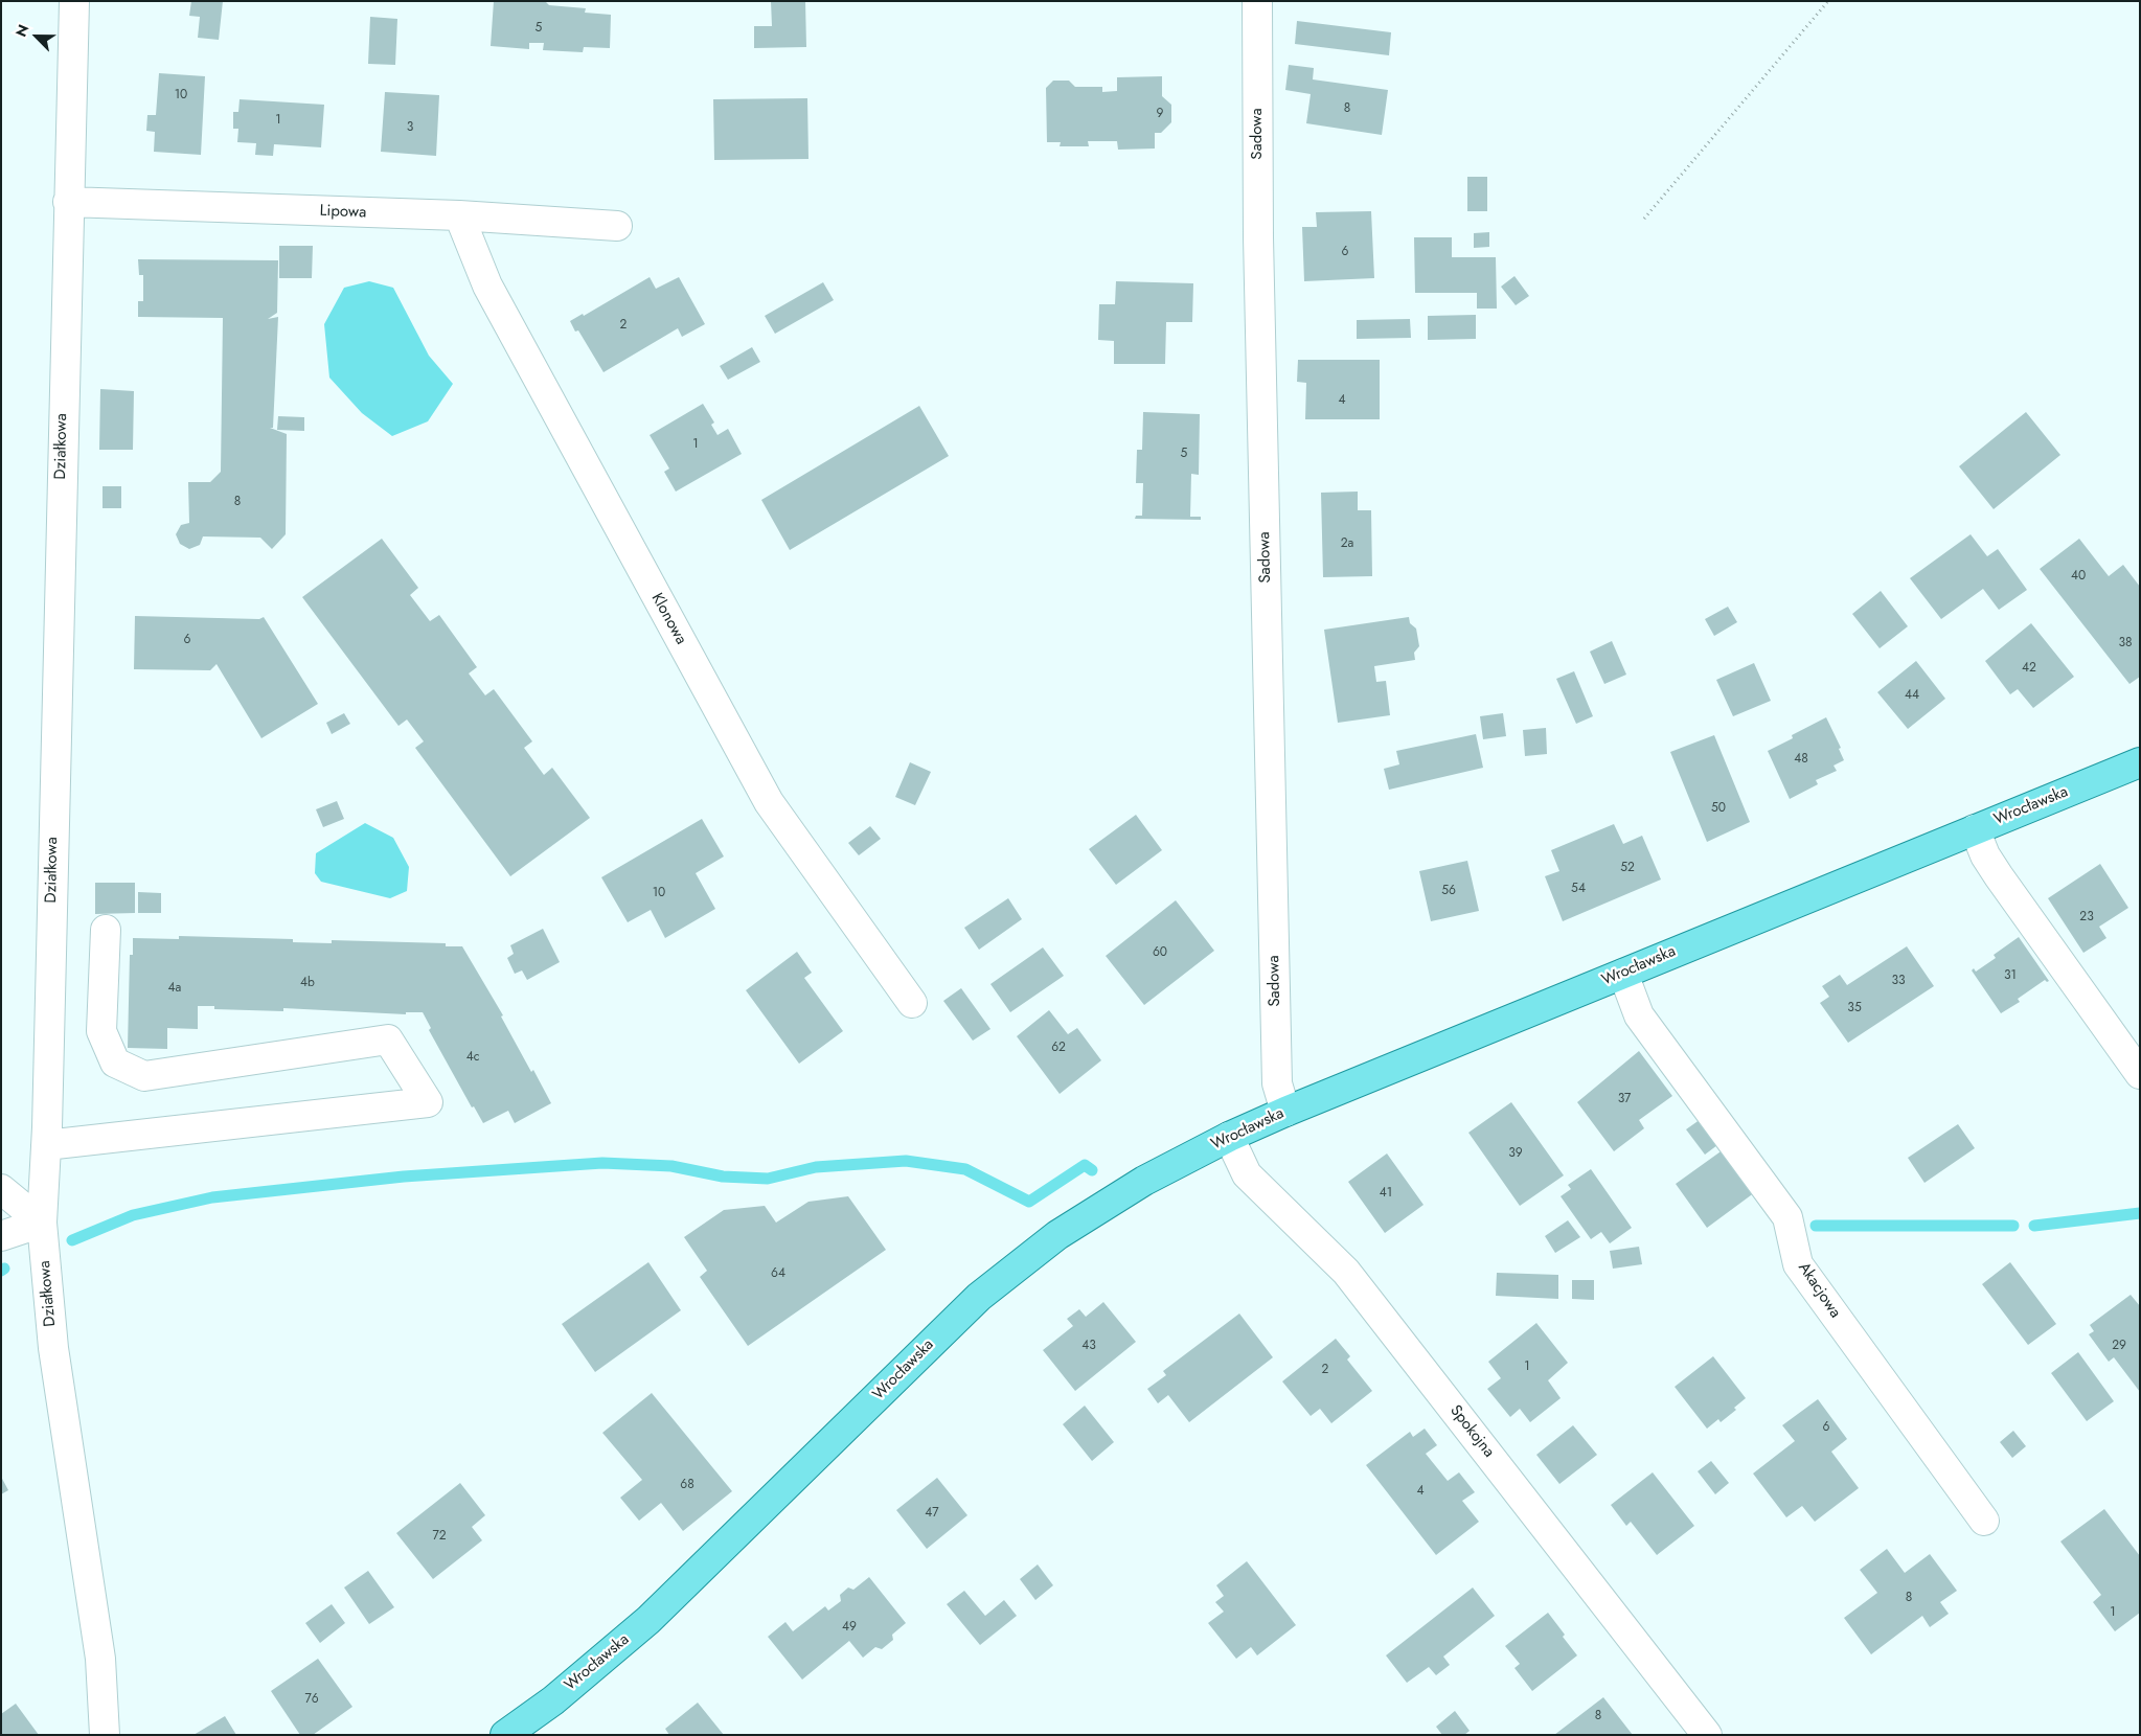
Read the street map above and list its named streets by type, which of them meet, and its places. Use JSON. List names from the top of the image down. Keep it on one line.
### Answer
{"streets":{"main road":["Wrocławska"],"street":["Sadowa","Lipowa","Działkowa","Klonowa","Akacjowa","Spokojna"]},"crossings":[["Sadowa","Wrocławska"],["Lipowa","Działkowa"],["Lipowa","Klonowa"],["Wrocławska","Akacjowa"],["Wrocławska","Spokojna"]],"house_numbers":["5","10","8","9","1","3","6","2","4","1","5","8","2a","40","6","38","42","44","48","50","52","54","56","10","23","60","31","33","4b","4a","35","62","4c","37","39","41","64","43","29","1","2","6","68","4","47","72","8","1","49","76","8"],"north":"top left"}
